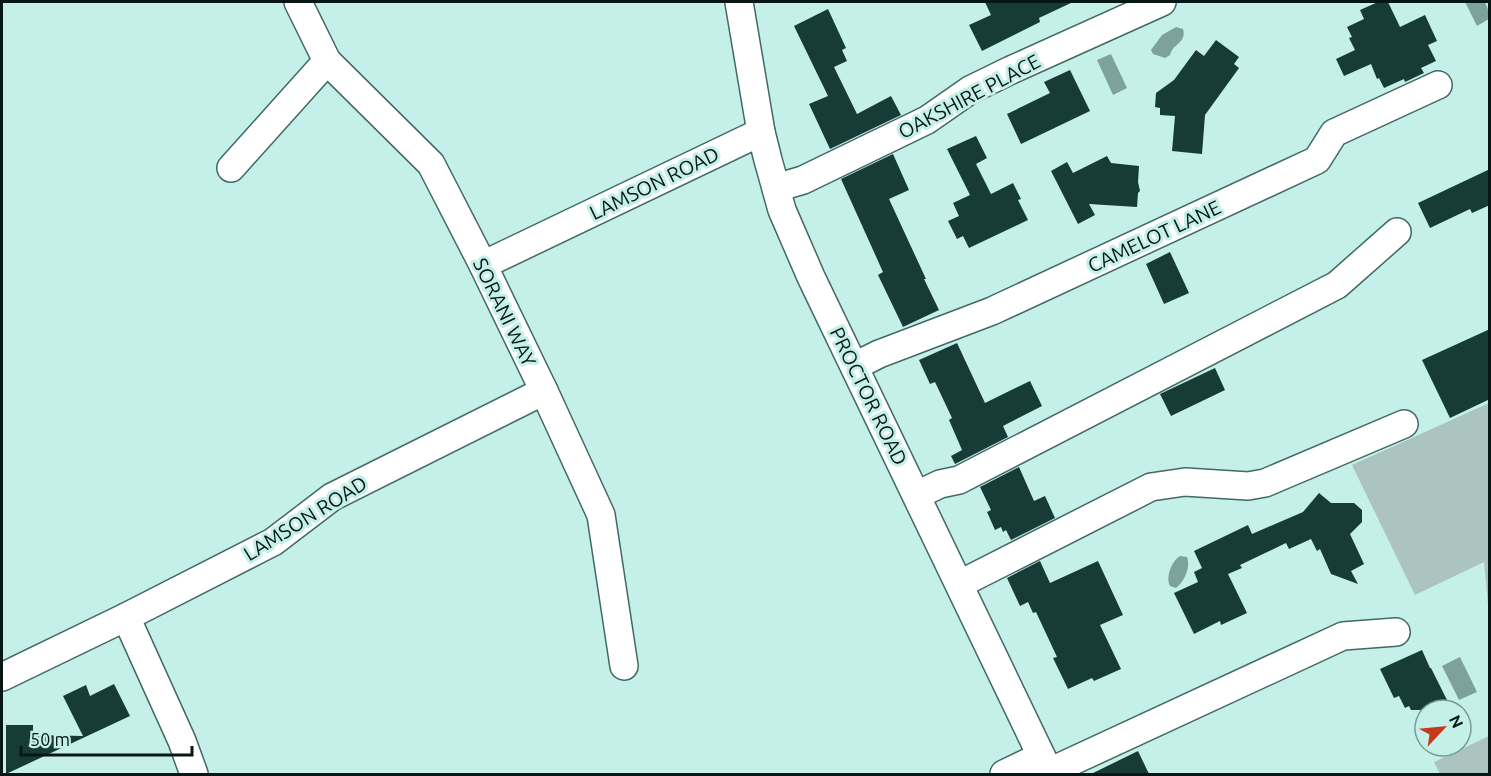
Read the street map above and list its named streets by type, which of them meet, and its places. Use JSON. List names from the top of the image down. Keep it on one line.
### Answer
{"streets":{"street":["OAKSHIRE PLACE","LAMSON ROAD","CAMELOT LANE","SORANI WAY","PROCTOR ROAD"]},"crossings":[["OAKSHIRE PLACE","PROCTOR ROAD"],["LAMSON ROAD","SORANI WAY"],["LAMSON ROAD","PROCTOR ROAD"],["CAMELOT LANE","PROCTOR ROAD"]],"scale_bar":"50 m","north":"top right"}
